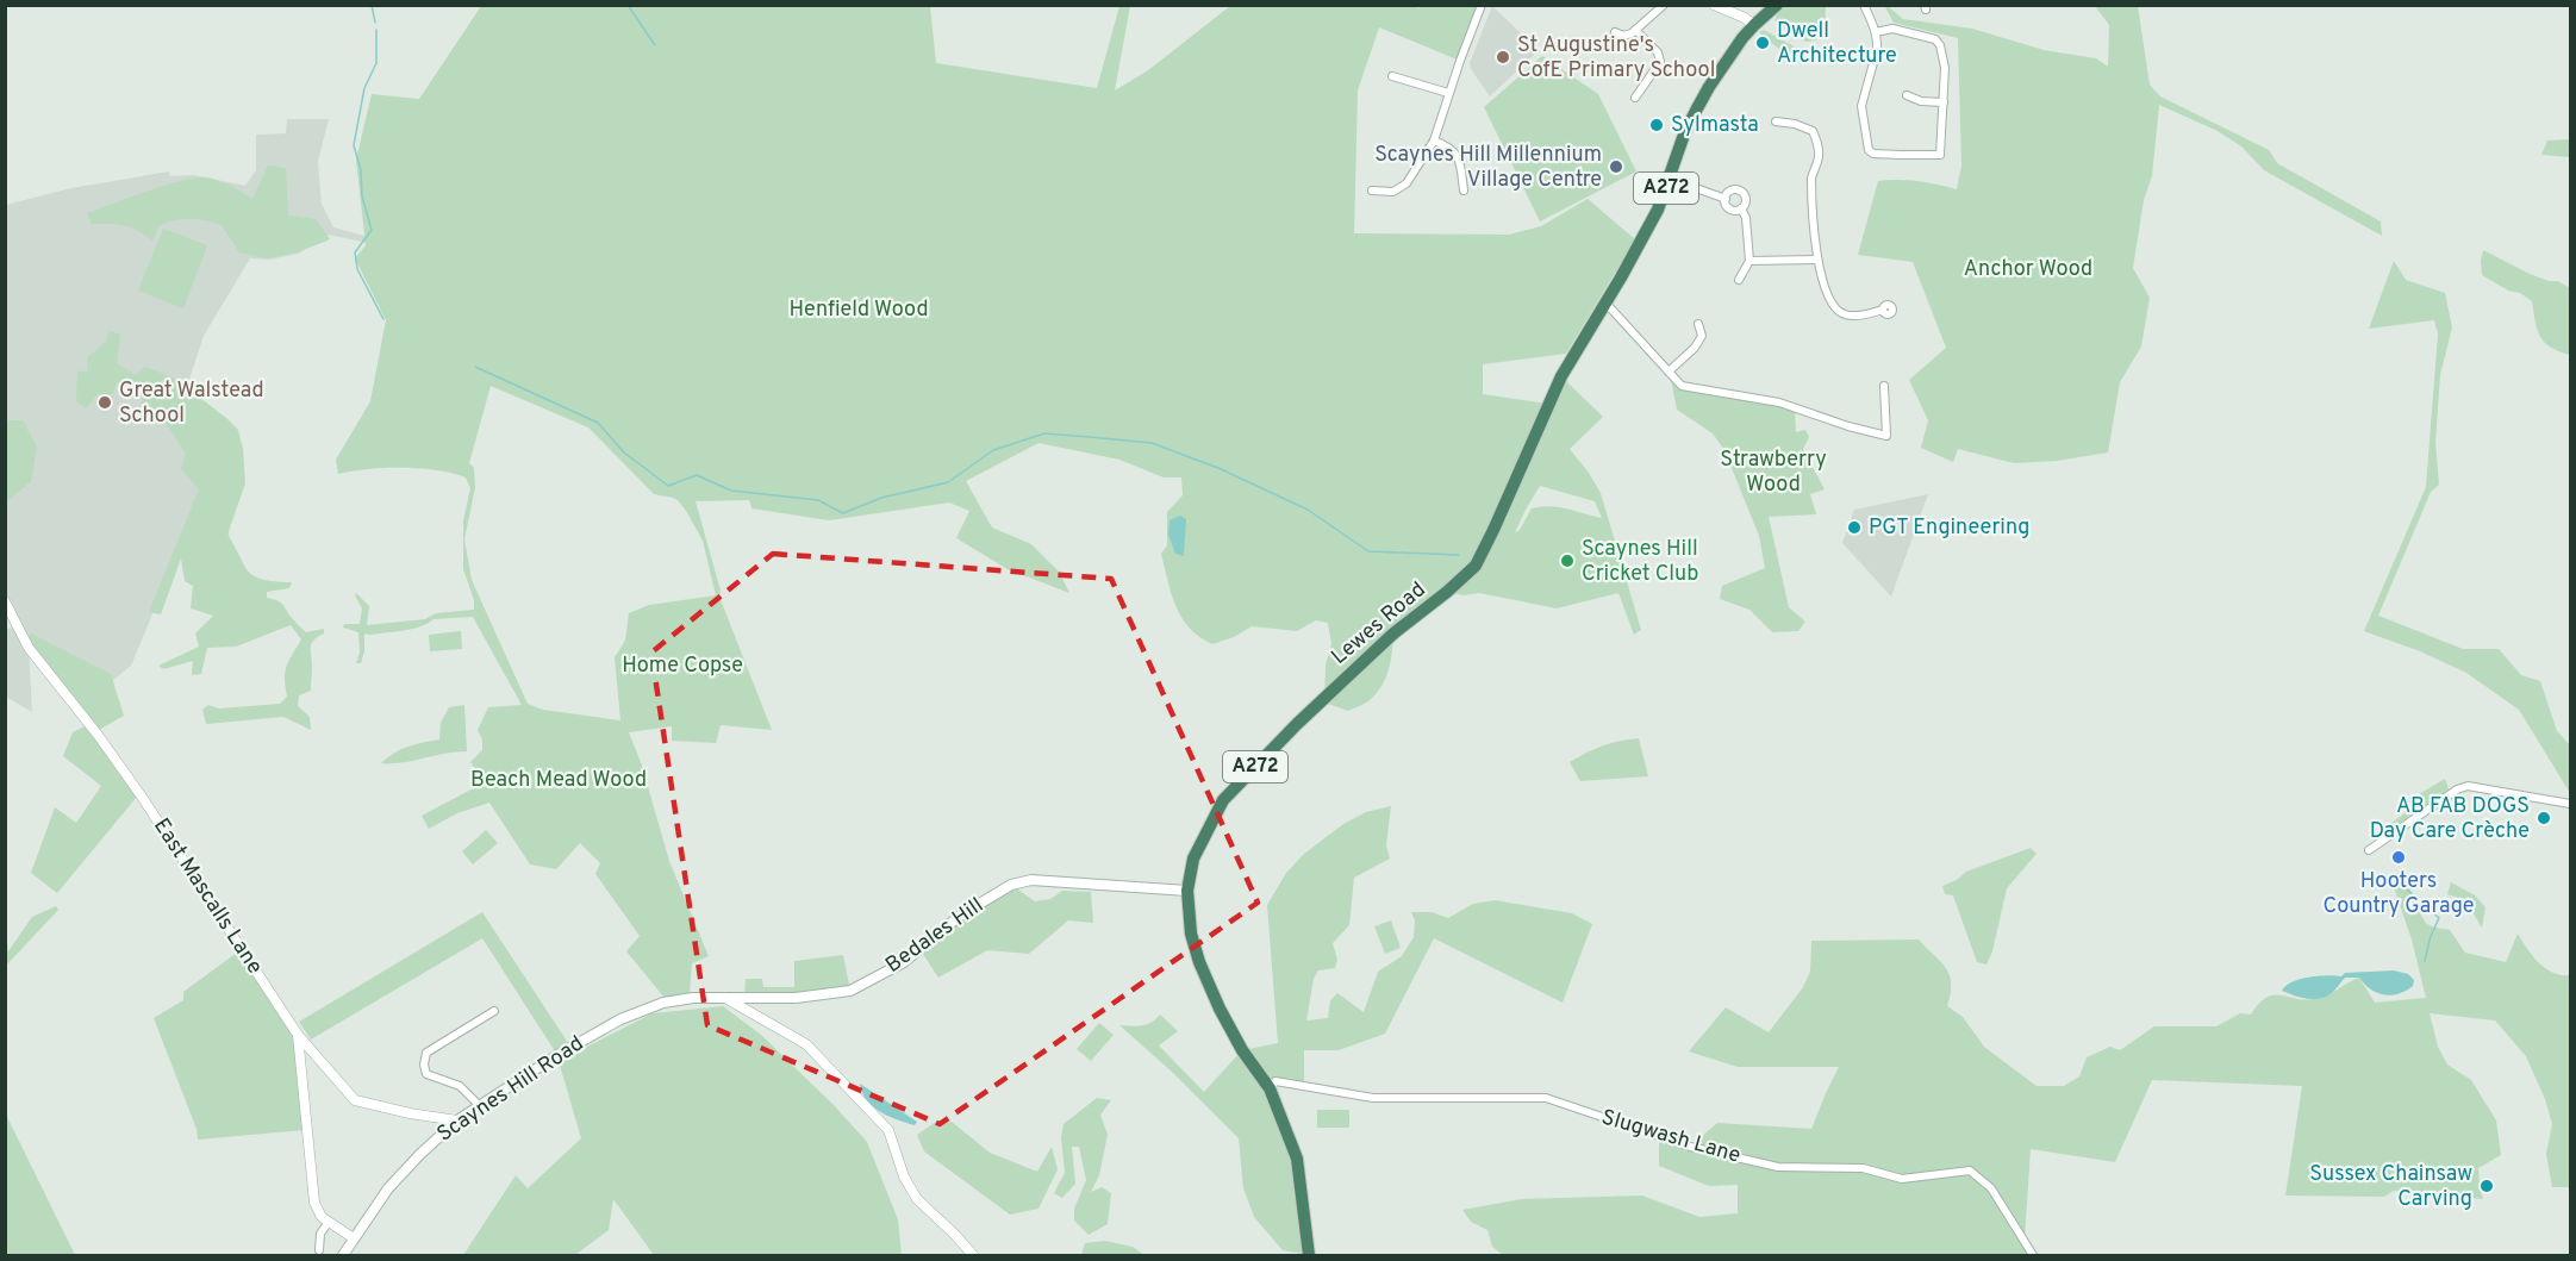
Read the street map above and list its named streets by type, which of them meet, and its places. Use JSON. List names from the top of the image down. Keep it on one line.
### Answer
{"streets":{"highway":["A272","Lewes Road"],"main road":["Bedales Hill","Scaynes Hill Road"],"street":["East Mascalls Lane","Slugwash Lane"]},"crossings":[["A272","Lewes Road"],["Lewes Road","Bedales Hill"],["Lewes Road","Slugwash Lane"],["East Mascalls Lane","Scaynes Hill Road"],["Bedales Hill","Scaynes Hill Road"]],"parks":["Anchor Wood","Henfield Wood","Strawberry Wood","Home Copse","Beach Mead Wood"],"places":["Dwell Architecture","St Augustine's CofE Primary School","Sylmasta","Scaynes Hill Millennium Village Centre","Great Walstead School","PGT Engineering","Scaynes Hill Cricket Club","AB FAB DOGS Day Care Crèche","Hooters Country Garage","Sussex Chainsaw Carving"]}
